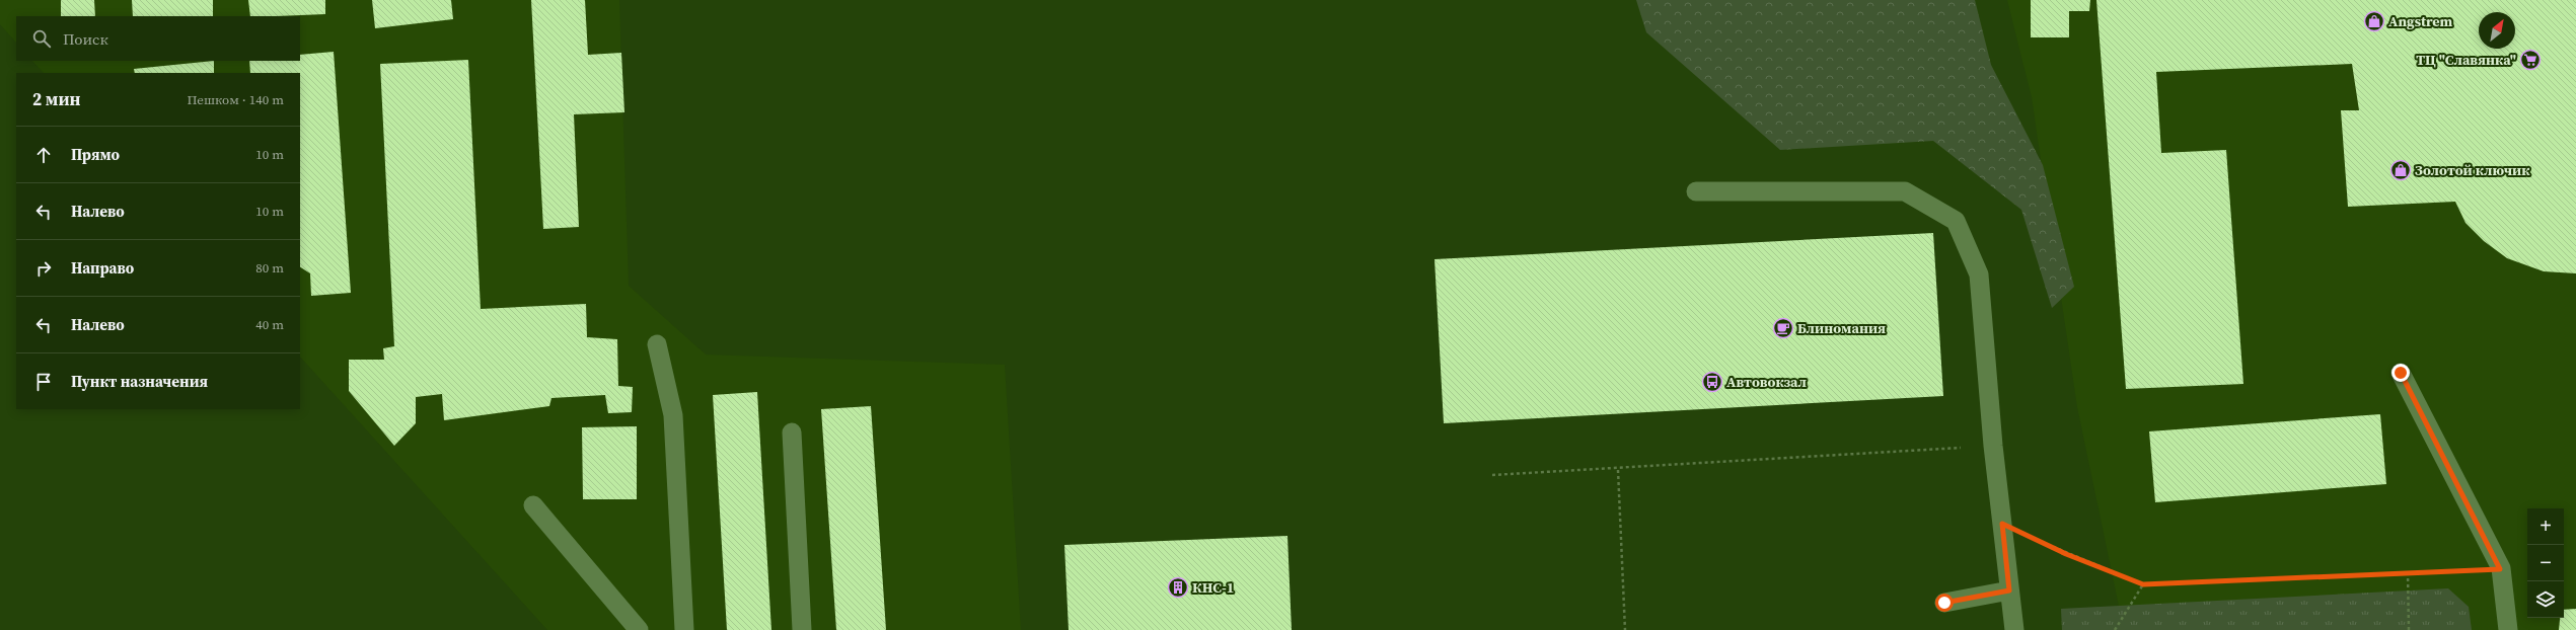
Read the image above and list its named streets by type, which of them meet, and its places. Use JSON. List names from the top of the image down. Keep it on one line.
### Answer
{"places":{"shop":["Angstrem","Золотой ключик"],"supermarket":["ТЦ \"Славянка\""],"cafe":["Блиномания"],"bus stop":["Автовокзал"],"building":["КНС-1"]},"north":"top right","page":{"search":"Поиск","heading":["2 мин","Пешком · 140 m"],"list":[["Прямо","10 m"],["Налево","10 m"],["Направо","80 m"],["Налево","40 m"],"Пункт назначения"],"map_buttons":["+","−"]}}
